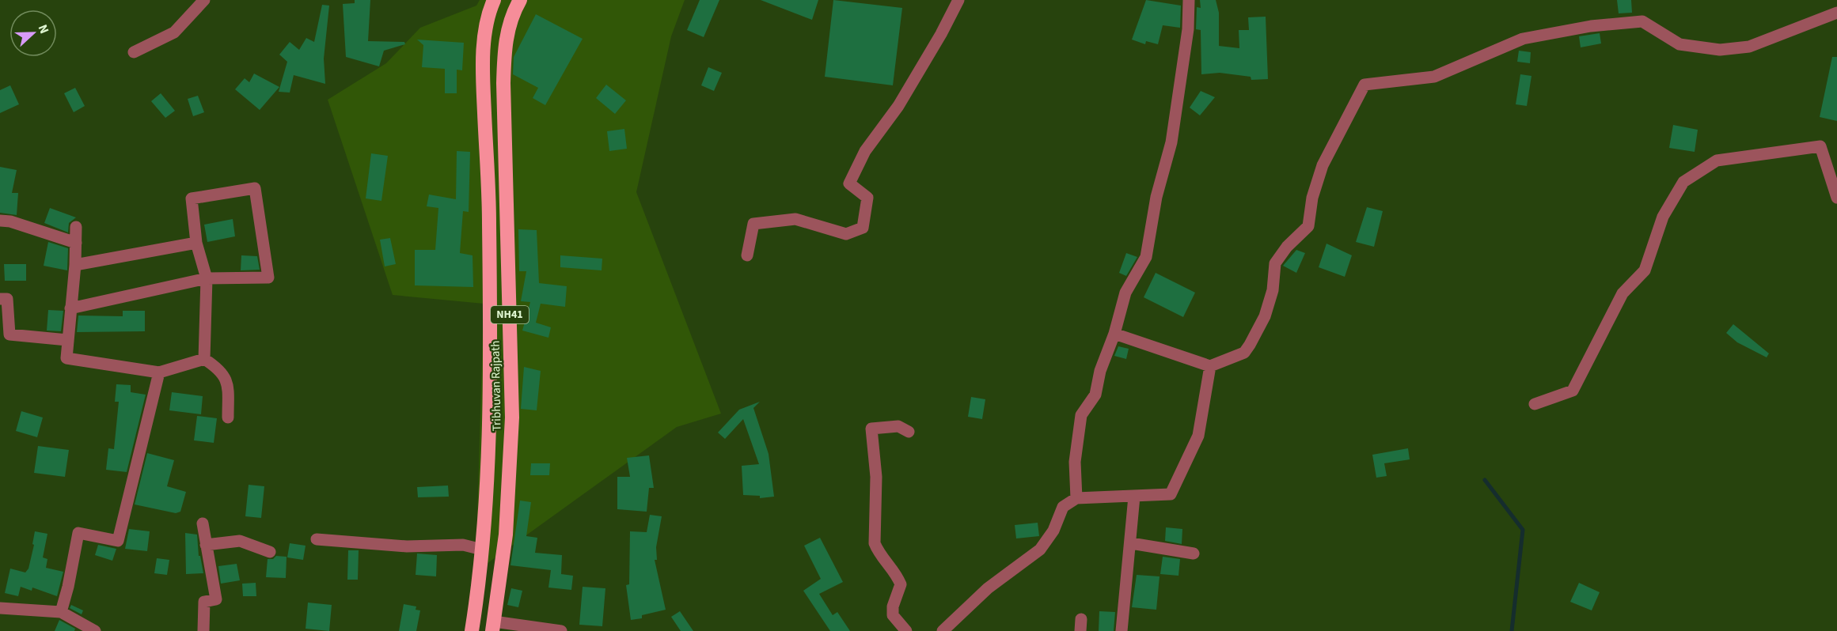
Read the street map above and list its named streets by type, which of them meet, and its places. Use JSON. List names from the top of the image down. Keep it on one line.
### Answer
{"streets":{"highway":["NH41","Tribhuvan Rajpath"]},"north":"right"}
